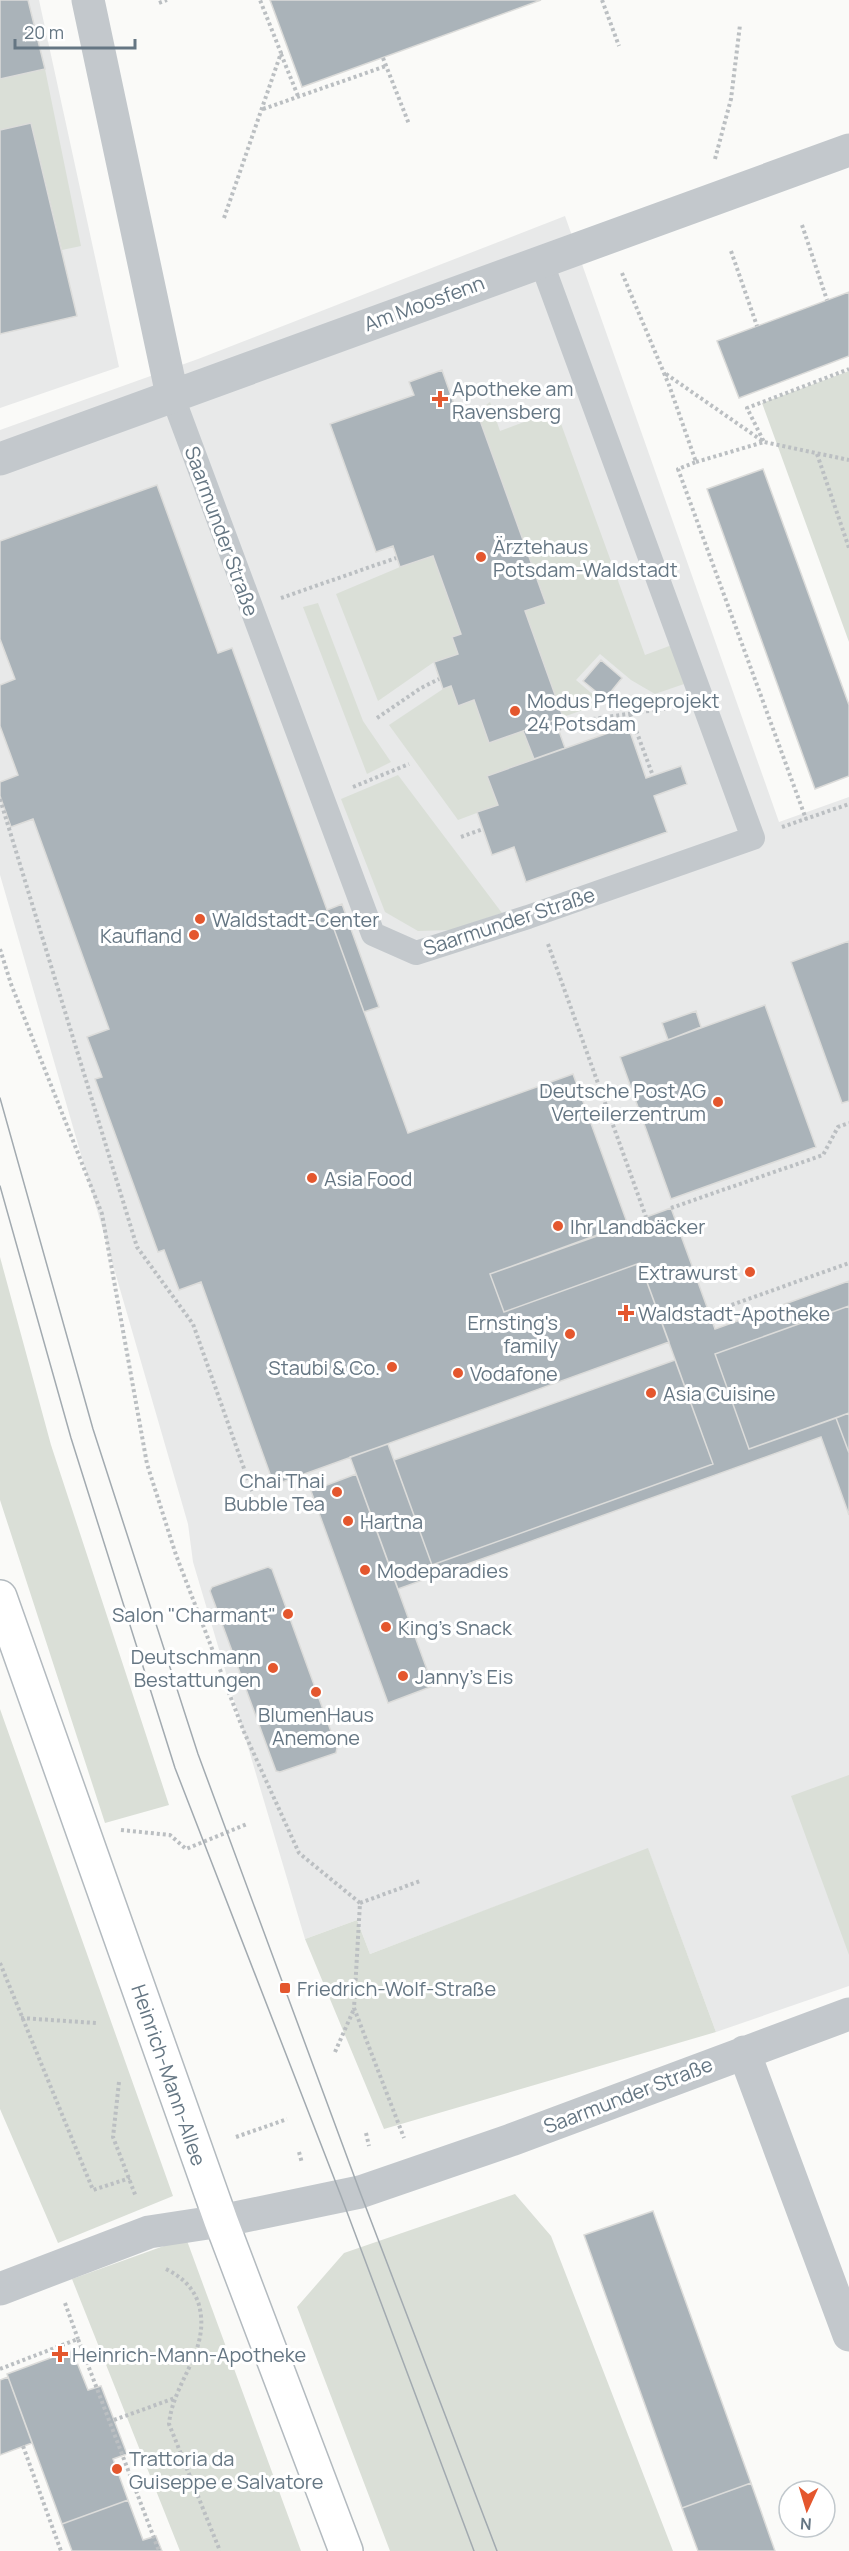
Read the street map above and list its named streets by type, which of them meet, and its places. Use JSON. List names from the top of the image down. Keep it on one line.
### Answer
{"streets":{"main road":["Heinrich-Mann-Allee"],"street":["Am Moosfenn","Saarmunder Straße"]},"crossings":[["Am Moosfenn","Saarmunder Straße"],["Saarmunder Straße","Heinrich-Mann-Allee"]],"places":{"health":["Apotheke am Ravensberg","Waldstadt-Apotheke","Heinrich-Mann-Apotheke"],"other":["Ärztehaus Potsdam-Waldstadt","Modus Pflegeprojekt 24 Potsdam","Waldstadt-Center","Kaufland","Deutsche Post AG Verteilerzentrum","Asia Food","Ihr Landbäcker","Extrawurst","Ernsting's family","Staubi & Co.","Vodafone","Asia Cuisine","Chai Thai Bubble Tea","Hartna","Modeparadies","Salon \"Charmant\"","King's Snack","Deutschmann Bestattungen","Janny's Eis","BlumenHaus Anemone","Trattoria da Guiseppe e Salvatore"],"transit":["Friedrich-Wolf-Straße"]},"scale_bar":"20 m","north":"bottom"}
